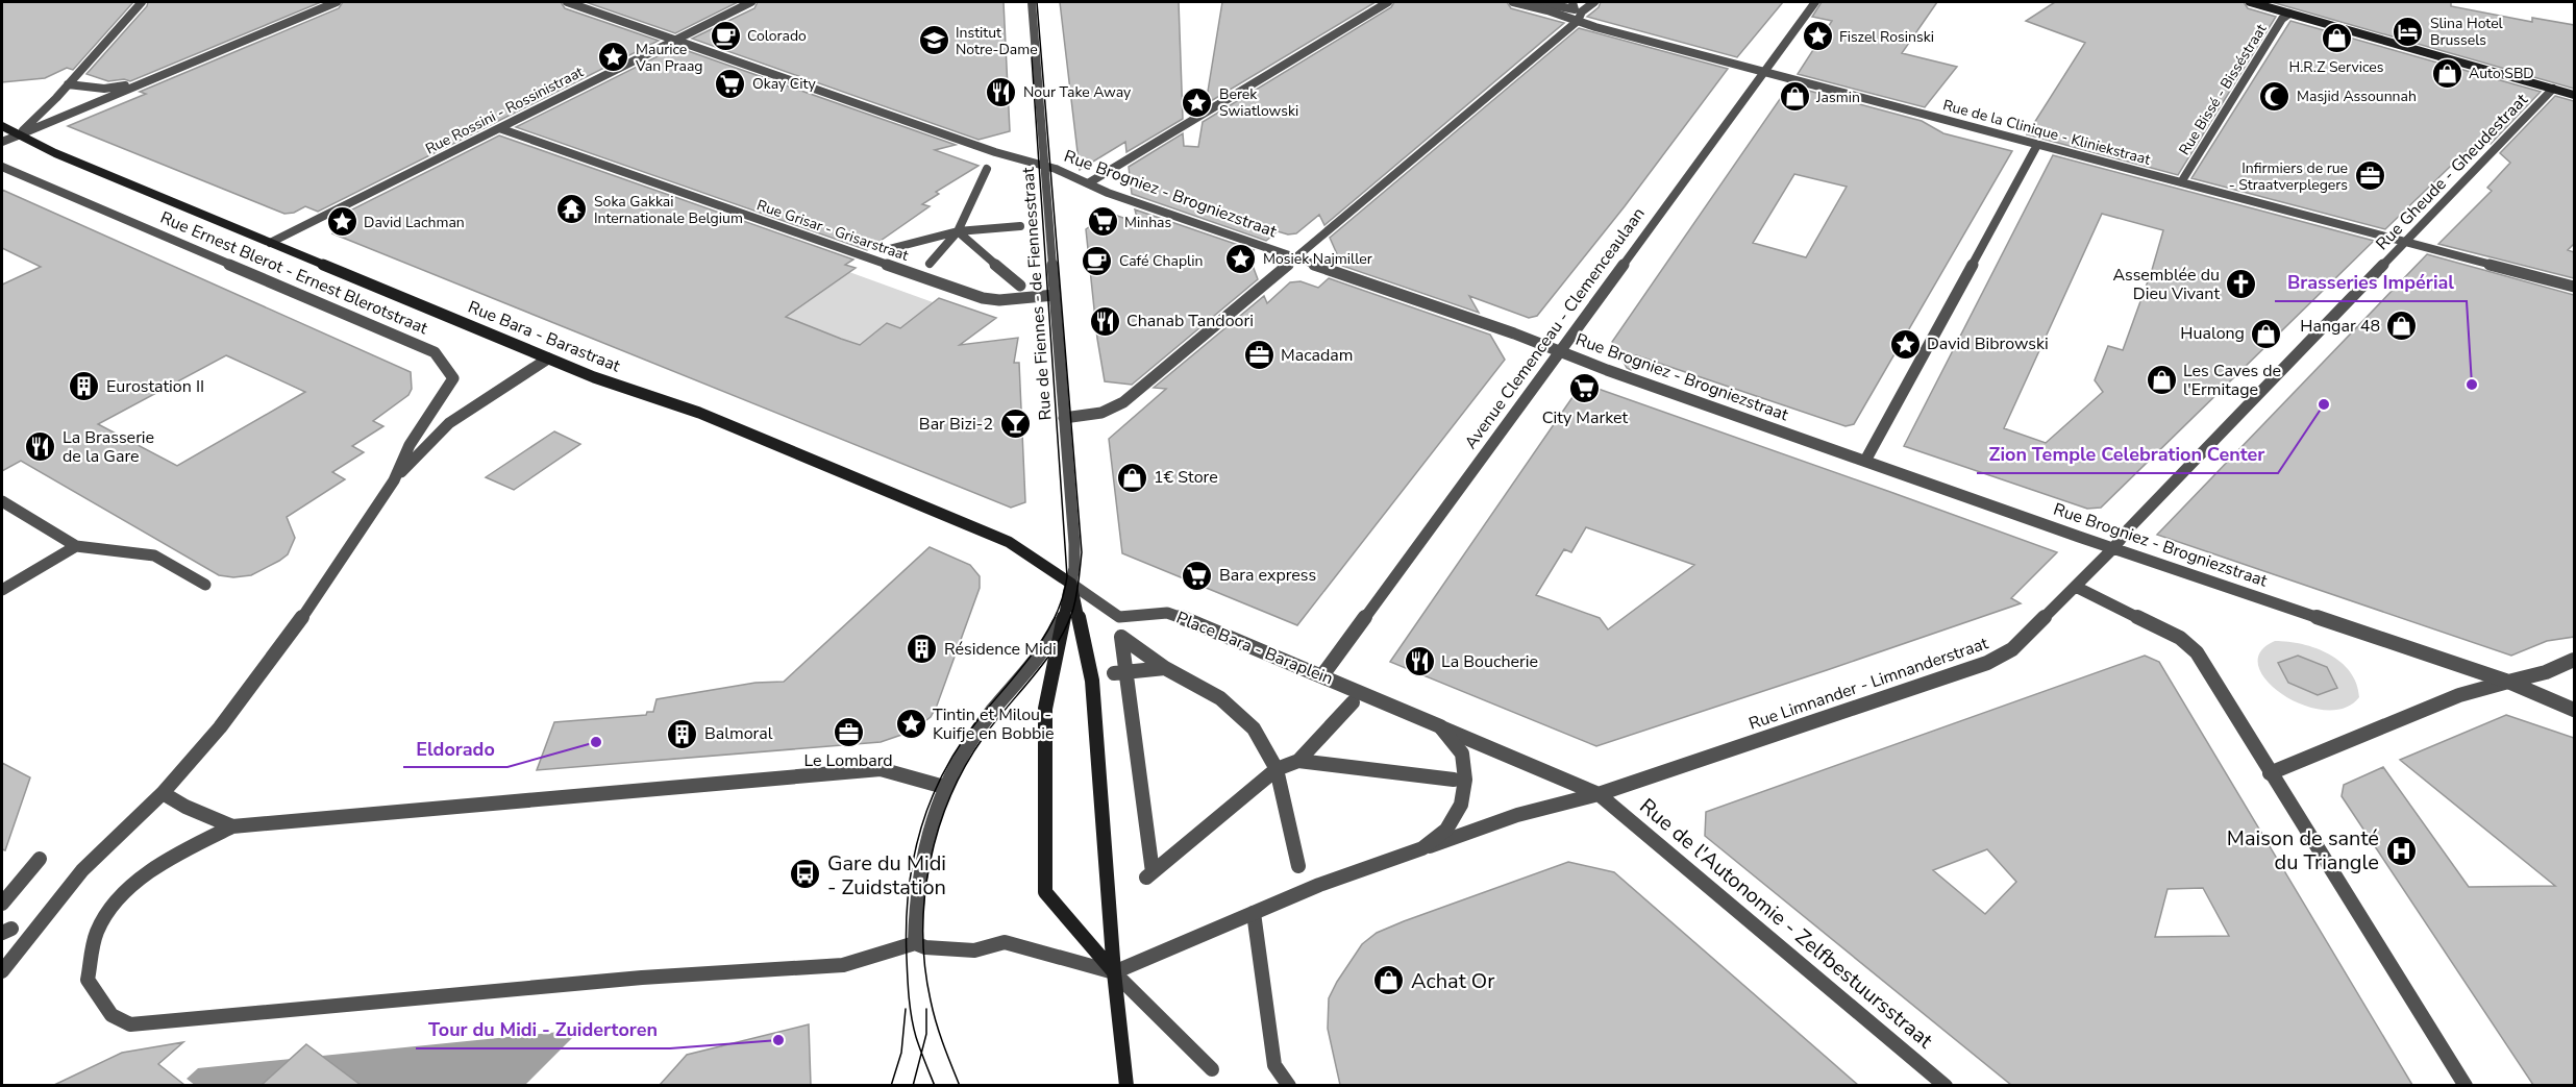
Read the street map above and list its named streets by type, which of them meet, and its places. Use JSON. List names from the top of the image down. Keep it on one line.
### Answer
{"streets":{"main road":["Rue Bara - Barastraat"],"street":["Rue Bissé - Bisséstraat","Rue Rossini - Rossinistraat","Rue de la Clinique - Kliniekstraat","Rue Gheude - Gheudestraat","Rue Brogniez - Brogniezstraat","Rue Grisar - Grisarstraat","Rue Ernest Blerot - Ernest Blerotstraat","Rue de Fiennes - de Fiennesstraat","Avenue Clemenceau - Clemenceaulaan","Place Bara - Baraplein","Rue Limnander - Limnanderstraat","Rue de l'Autonomie - Zelfbestuursstraat"]},"crossings":[["Rue Bissé - Bisséstraat","Rue de la Clinique - Kliniekstraat"],["Rue Rossini - Rossinistraat","Rue Brogniez - Brogniezstraat"],["Rue Rossini - Rossinistraat","Rue Grisar - Grisarstraat"],["Rue Rossini - Rossinistraat","Rue Bara - Barastraat"],["Rue de la Clinique - Kliniekstraat","Rue Gheude - Gheudestraat"],["Rue de la Clinique - Kliniekstraat","Avenue Clemenceau - Clemenceaulaan"],["Rue Gheude - Gheudestraat","Rue Brogniez - Brogniezstraat"],["Rue Gheude - Gheudestraat","Rue Limnander - Limnanderstraat"],["Rue Brogniez - Brogniezstraat","Rue de Fiennes - de Fiennesstraat"],["Rue Brogniez - Brogniezstraat","Avenue Clemenceau - Clemenceaulaan"],["Rue Brogniez - Brogniezstraat","Rue Limnander - Limnanderstraat"],["Rue Grisar - Grisarstraat","Rue de Fiennes - de Fiennesstraat"],["Rue Ernest Blerot - Ernest Blerotstraat","Rue Bara - Barastraat"],["Rue de Fiennes - de Fiennesstraat","Rue Bara - Barastraat"],["Rue de Fiennes - de Fiennesstraat","Place Bara - Baraplein"],["Avenue Clemenceau - Clemenceaulaan","Place Bara - Baraplein"],["Rue Bara - Barastraat","Place Bara - Baraplein"],["Place Bara - Baraplein","Rue Limnander - Limnanderstraat"],["Place Bara - Baraplein","Rue de l'Autonomie - Zelfbestuursstraat"],["Rue Limnander - Limnanderstraat","Rue de l'Autonomie - Zelfbestuursstraat"]],"places":{"hotel":["Slina Hotel Brussels"],"cafe":["Colorado","Café Chaplin"],"place":["Fiszel Rosinski","Maurice Van Praag","Berek Swiatlowski","David Lachman","Mosiek Najmiller","David Bibrowski","Tintin et Milou - Kuifje en Bobbie"],"shop":["H.R.Z Services","Auto SBD","Jasmin","Hangar 48","Hualong","Les Caves de l'Ermitage","1€ Store","Achat Or"],"school or university":["Institut Notre-Dame"],"supermarket":["Okay City","Minhas","City Market","Bara express"],"restaurant":["Nour Take Away","Chanab Tandoori","La Brasserie de la Gare","La Boucherie"],"mosque":["Masjid Assounnah"],"office":["Infirmiers de rue - Straatverplegers","Macadam","Le Lombard"],"temple":["Soka Gakkai Internationale Belgium"],"church":["Assemblée du Dieu Vivant"],"other":["Brasseries Impérial","Zion Temple Celebration Center","Eldorado","Tour du Midi - Zuidertoren"],"building":["Eurostation II","Résidence Midi","Balmoral"],"bar":["Bar Bizi-2"],"hospital":["Maison de santé du Triangle"],"bus stop":["Gare du Midi - Zuidstation"]}}
